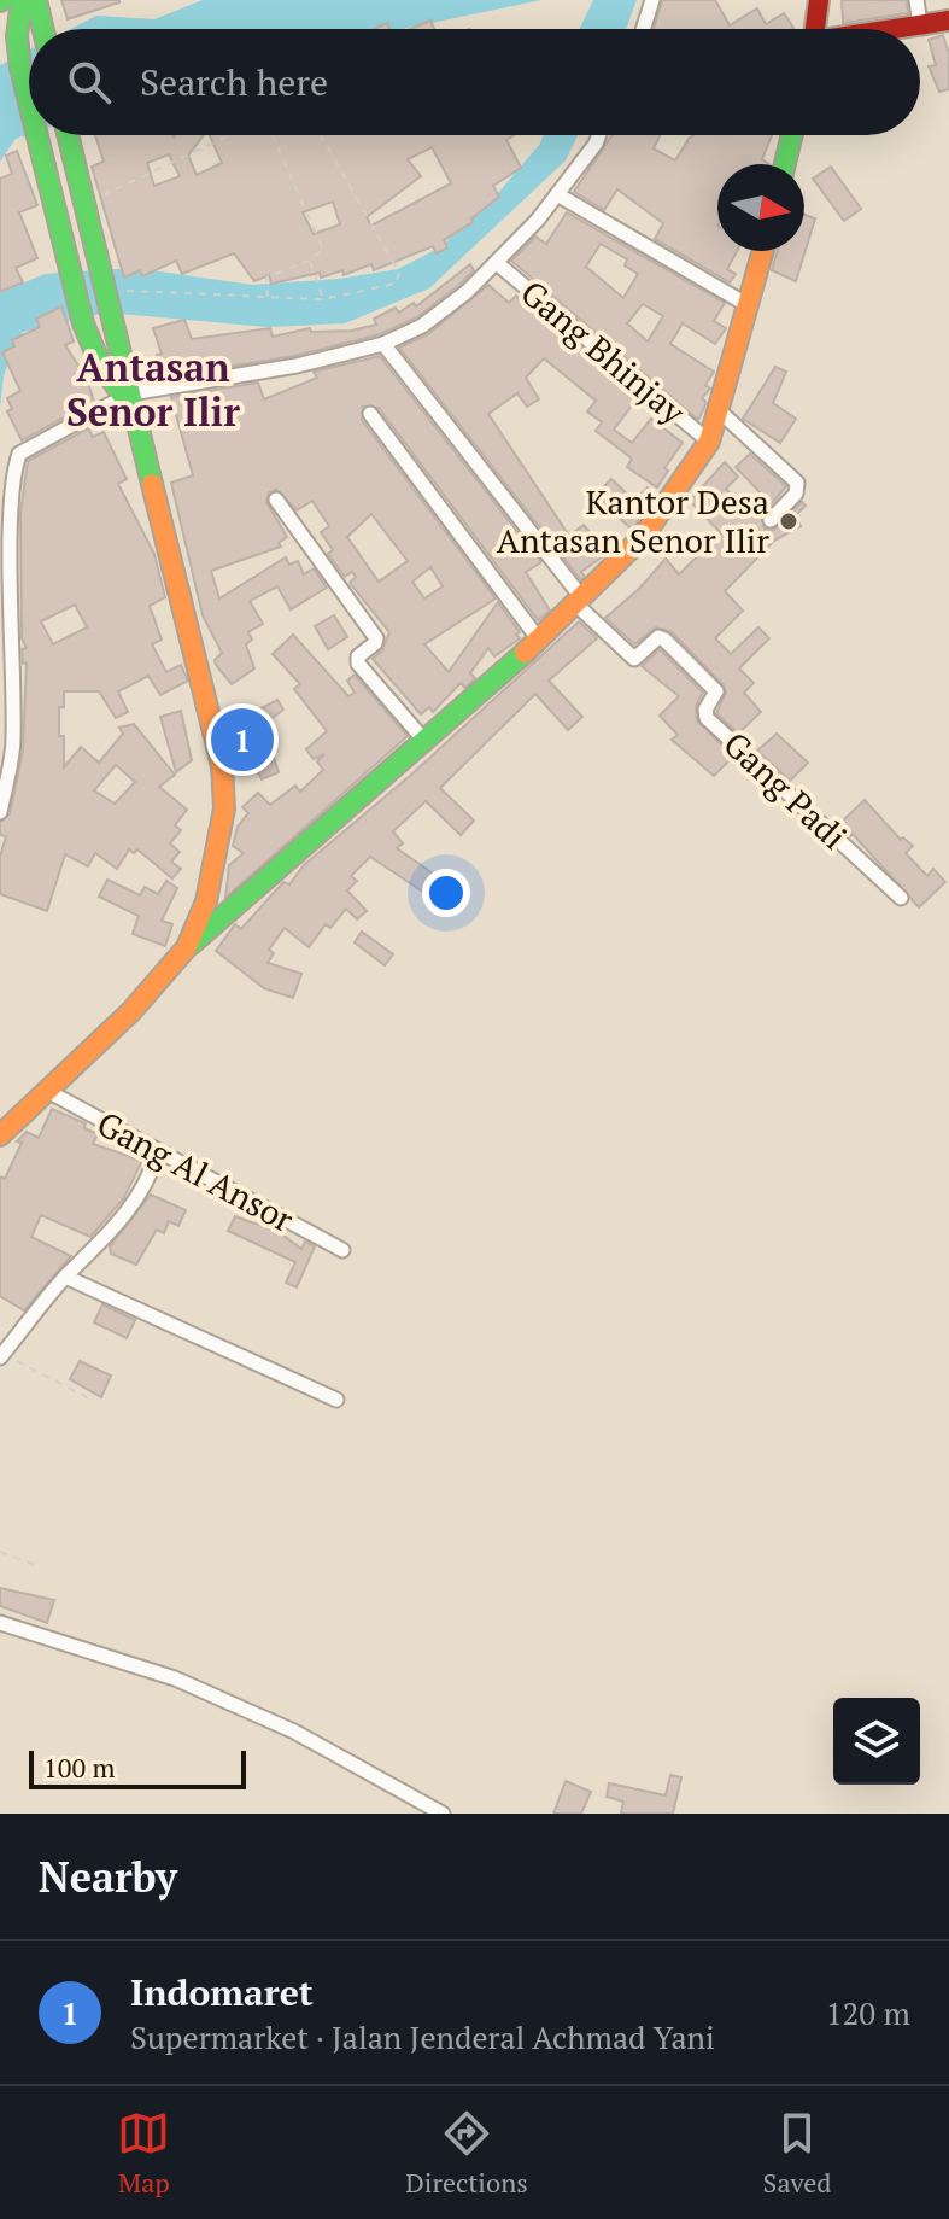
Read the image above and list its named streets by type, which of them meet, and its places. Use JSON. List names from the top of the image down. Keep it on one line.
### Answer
{"streets":{"street":["Gang Bhinjay","Gang Padi","Gang Al Ansor"]},"districts":["Antasan Senor Ilir"],"places":["Kantor Desa Antasan Senor Ilir"],"scale_bar":"100 m","north":"right","page":{"search":"Search here","pins":"1","scale":"100 m","heading":"Nearby","list":[{"mark":"1","name":"Indomaret","note":"Supermarket · Jalan Jenderal Achmad Yani","value":"120 m"}],"nav":["Map","Directions","Saved"]}}
